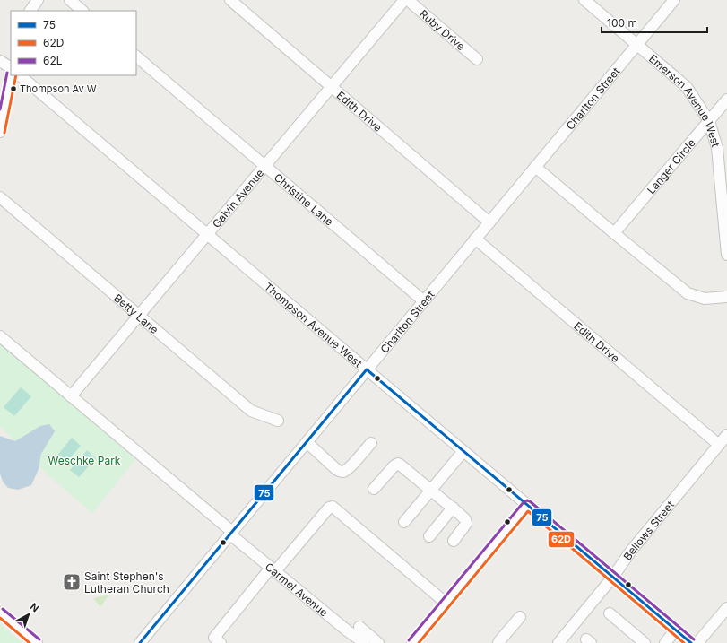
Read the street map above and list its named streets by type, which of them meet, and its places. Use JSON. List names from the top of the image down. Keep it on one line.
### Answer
{"streets":{"street":["Ruby Drive","Charlton Street","Emerson Avenue West","Edith Drive","Langer Circle","Galvin Avenue","Christine Lane","Betty Lane","Thompson Avenue West","Bellows Street","Carmel Avenue"]},"crossings":[["Charlton Street","Emerson Avenue West"],["Charlton Street","Edith Drive"],["Charlton Street","Christine Lane"],["Charlton Street","Thompson Avenue West"],["Charlton Street","Carmel Avenue"],["Emerson Avenue West","Langer Circle"],["Edith Drive","Galvin Avenue"],["Edith Drive","Bellows Street"],["Galvin Avenue","Christine Lane"],["Galvin Avenue","Betty Lane"],["Galvin Avenue","Thompson Avenue West"],["Galvin Avenue","Carmel Avenue"],["Thompson Avenue West","Bellows Street"]],"parks":["Weschke Park"],"places":{"other":["Thompson Av W"],"church":["Saint Stephen's Lutheran Church"]},"lines":["transit line 62L","transit line 62D","transit line 75"],"legend":["75","62D","62L"],"scale_bar":"100 m","north":"top right"}
